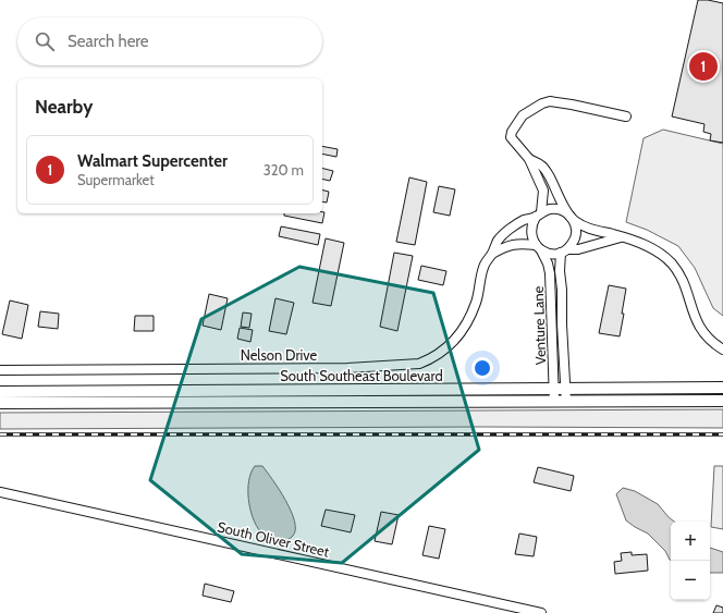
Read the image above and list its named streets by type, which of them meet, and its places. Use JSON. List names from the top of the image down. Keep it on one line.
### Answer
{"streets":{"main road":["South Southeast Boulevard"],"street":["Venture Lane","Nelson Drive","South Oliver Street"]},"crossings":[["Venture Lane","Nelson Drive"],["Venture Lane","South Southeast Boulevard"]],"page":{"search":"Search here","pins":"1","heading":"Nearby","list":[{"mark":"1","name":"Walmart Supercenter","note":"Supermarket","value":"320 m"}],"map_buttons":["+","−"]}}
